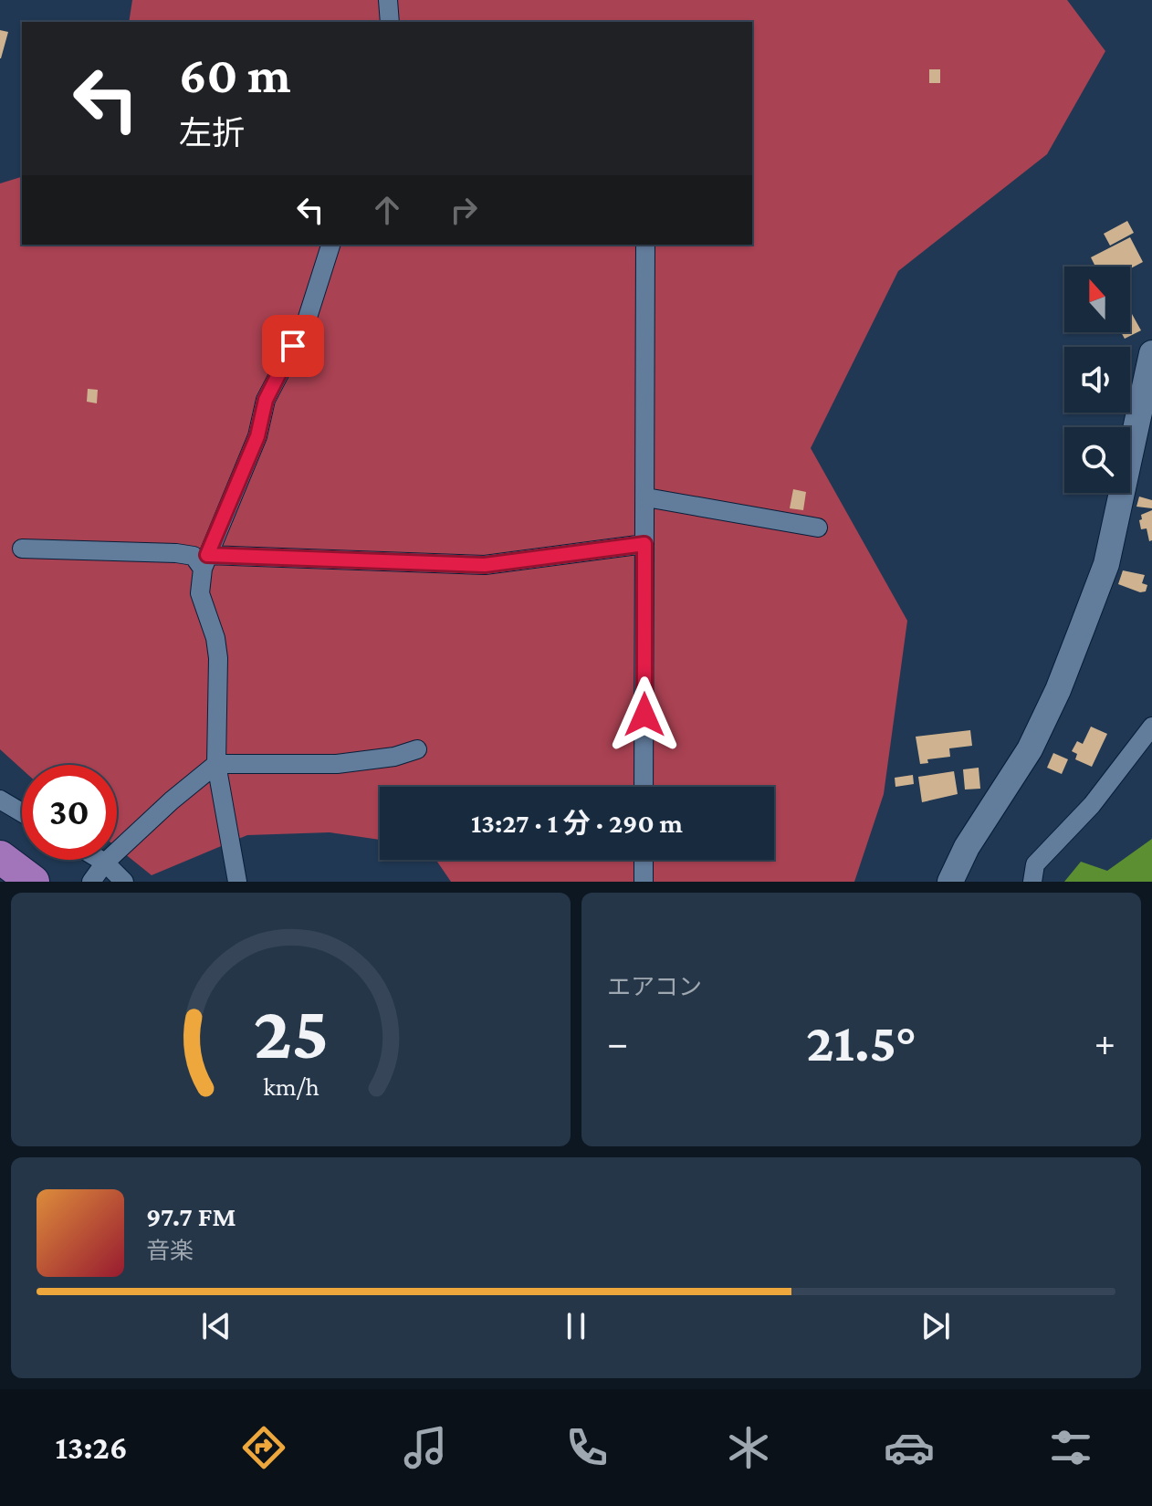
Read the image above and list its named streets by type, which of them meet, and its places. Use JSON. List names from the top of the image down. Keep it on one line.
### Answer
{"north":"top","page":{"turn":["60 m","左折"],"limit":"30","trip":"13:27 · 1 分 · 290 m","tile":"エアコン","heat":["−","21.5°","+"],"song":["97.7 FM","音楽"],"tabs":"13:26","gauge":["25","km/h"]}}
